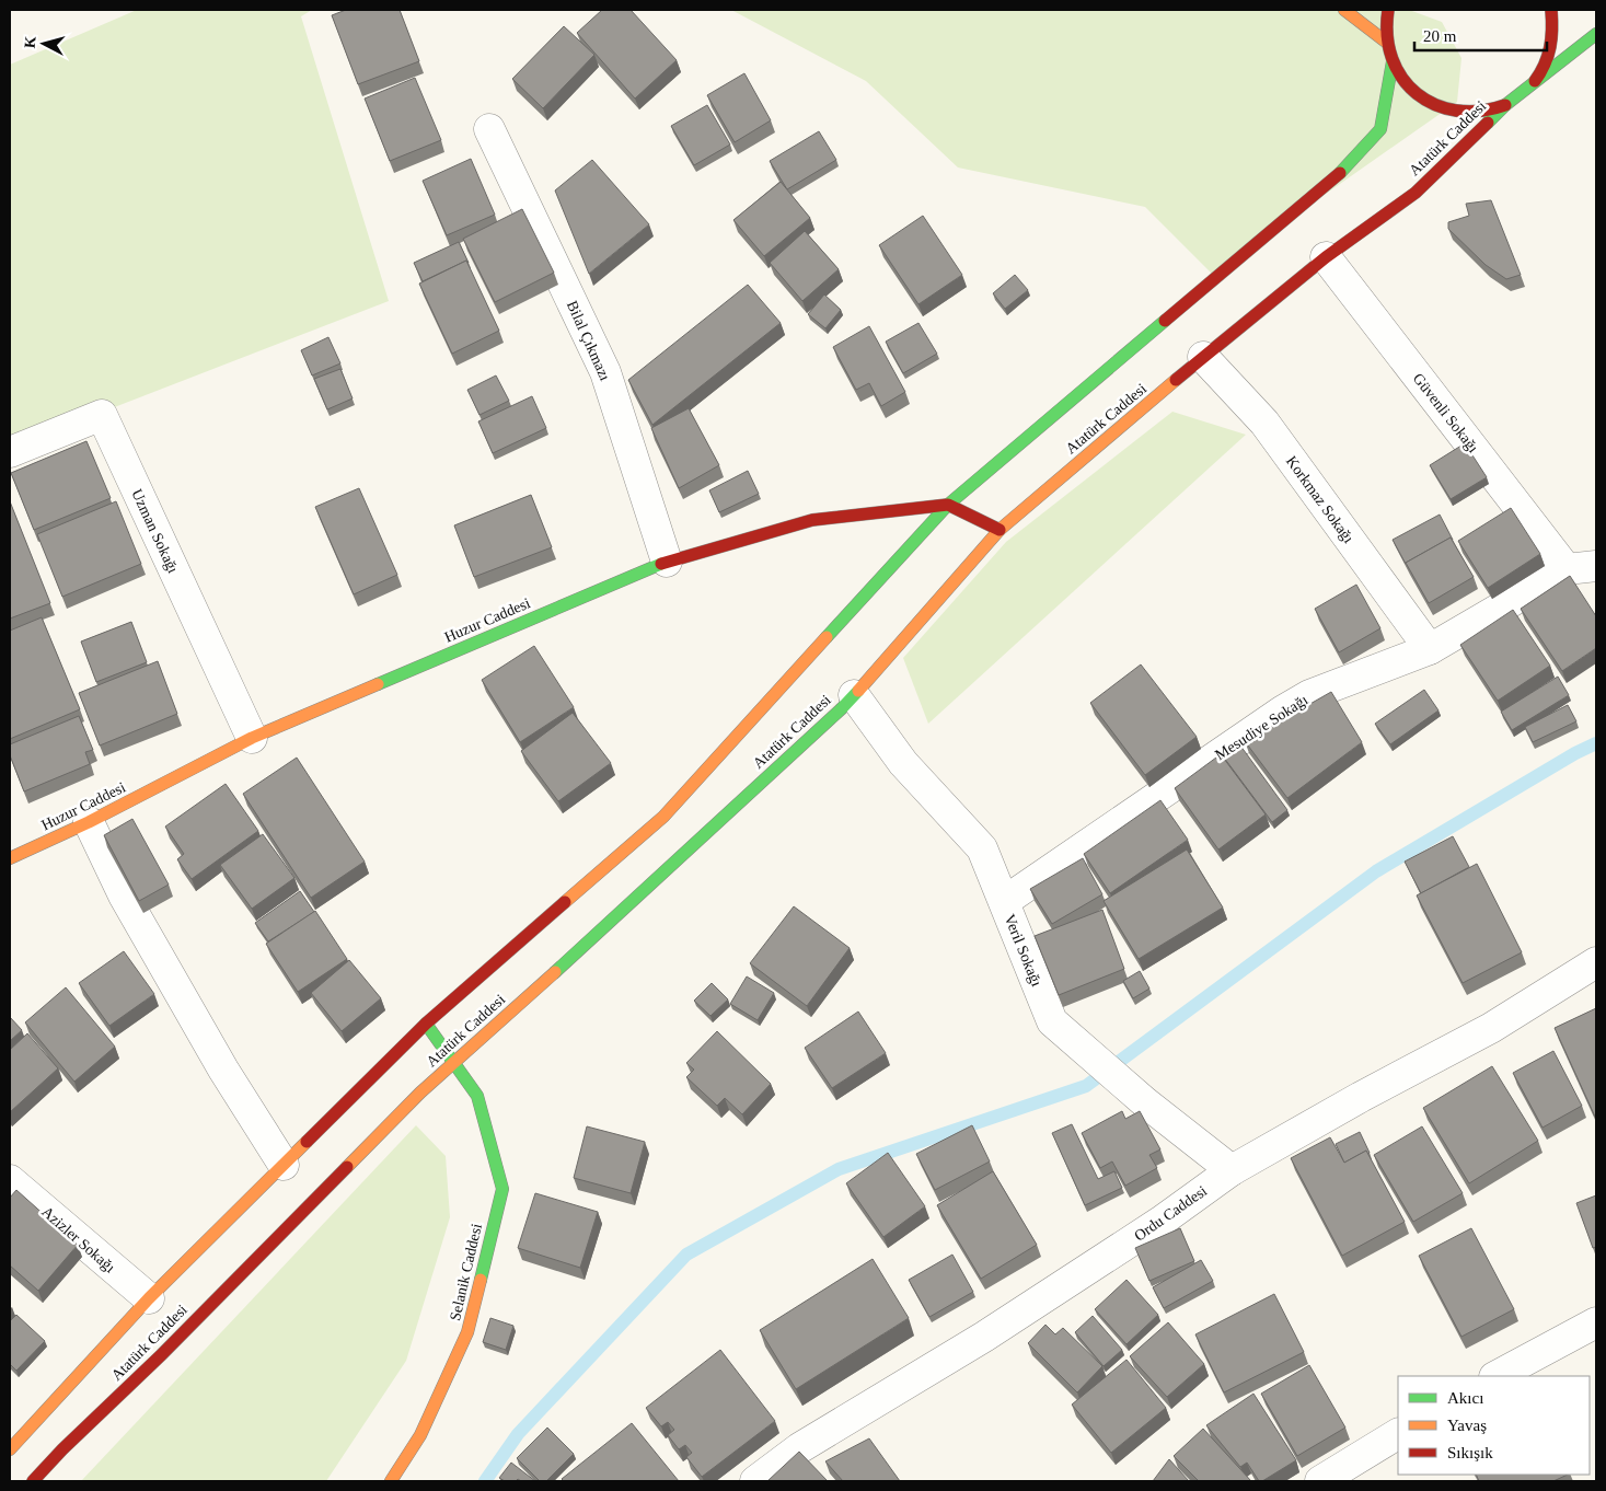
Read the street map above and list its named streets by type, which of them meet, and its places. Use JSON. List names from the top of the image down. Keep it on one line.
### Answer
{"streets":{"main road":["Atatürk Caddesi","Huzur Caddesi","Selanik Caddesi"],"street":["Bilal Çıkmazı","Güvenli Sokağı","Korkmaz Sokağı","Uzman Sokağı","Mesudiye Sokağı","Veril Sokağı","Ordu Caddesi","Azizler Sokağı"]},"crossings":[["Atatürk Caddesi","Güvenli Sokağı"],["Atatürk Caddesi","Korkmaz Sokağı"],["Atatürk Caddesi","Huzur Caddesi"],["Atatürk Caddesi","Veril Sokağı"],["Atatürk Caddesi","Azizler Sokağı"],["Atatürk Caddesi","Selanik Caddesi"],["Bilal Çıkmazı","Huzur Caddesi"],["Güvenli Sokağı","Mesudiye Sokağı"],["Korkmaz Sokağı","Mesudiye Sokağı"],["Uzman Sokağı","Huzur Caddesi"],["Mesudiye Sokağı","Veril Sokağı"],["Veril Sokağı","Ordu Caddesi"]],"legend":["Akıcı","Yavaş","Sıkışık"],"scale_bar":"20 m","north":"left"}
